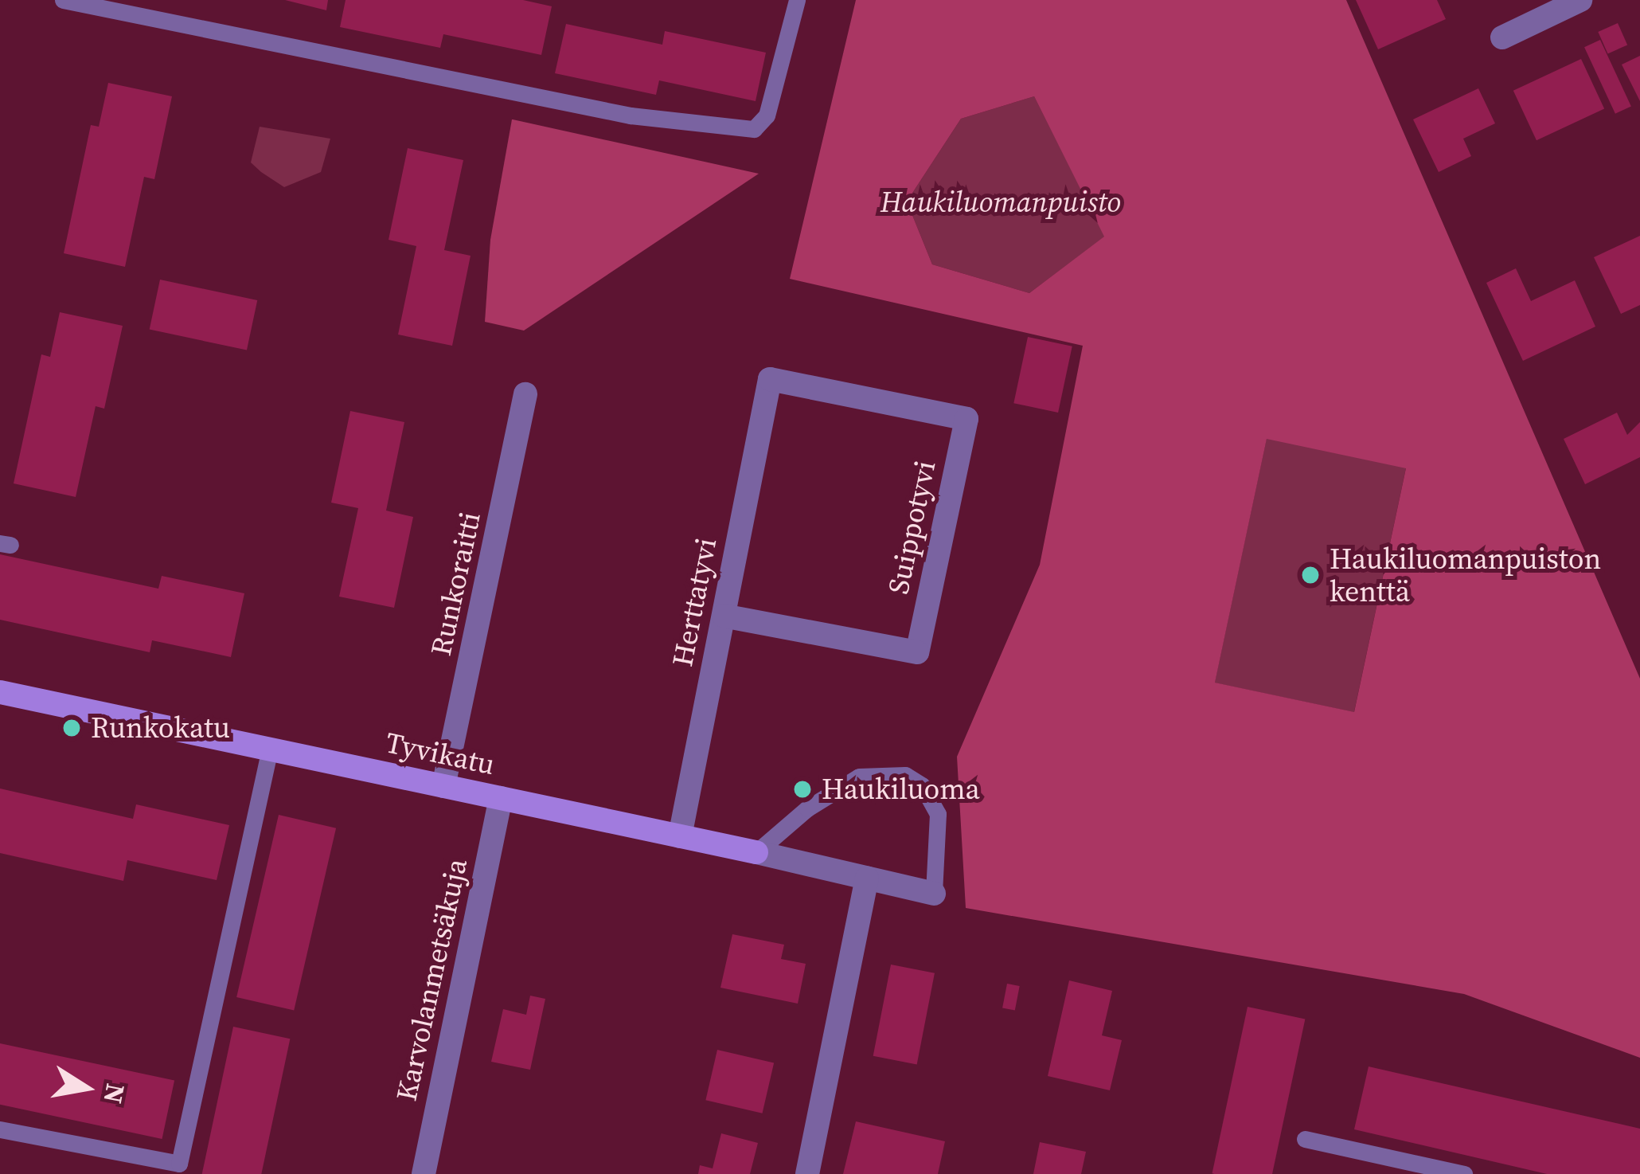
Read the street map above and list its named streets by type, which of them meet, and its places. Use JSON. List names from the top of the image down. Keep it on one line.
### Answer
{"streets":{"street":["Suippotyvi","Runkoraitti","Herttatyvi","Tyvikatu","Karvolanmetsäkuja"]},"crossings":[["Suippotyvi","Herttatyvi"],["Runkoraitti","Tyvikatu"],["Herttatyvi","Tyvikatu"],["Tyvikatu","Karvolanmetsäkuja"]],"parks":["Haukiluomanpuisto"],"places":["Haukiluomanpuiston kenttä","Runkokatu","Haukiluoma"],"north":"right"}
